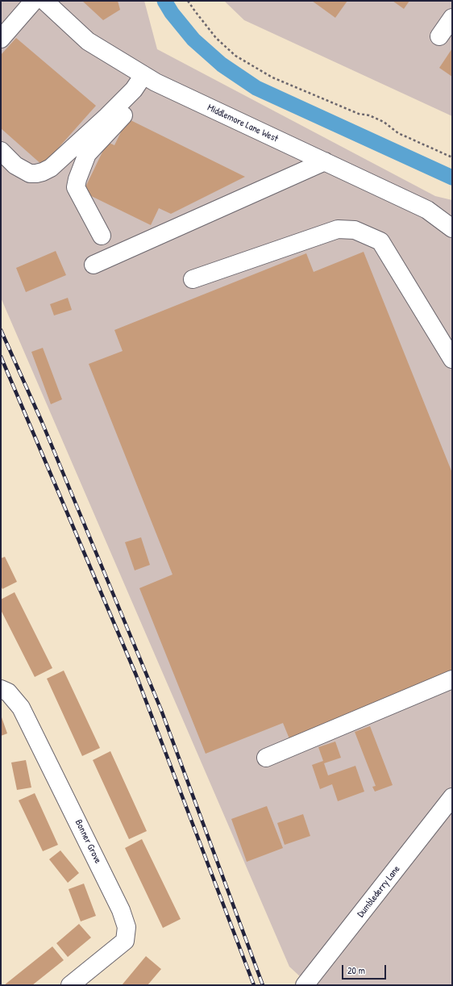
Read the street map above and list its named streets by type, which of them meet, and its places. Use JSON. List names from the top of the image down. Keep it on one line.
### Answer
{"streets":{"street":["Middlemore Lane West","Bonner Grove","Dumblederry Lane"]},"scale_bar":"20 m"}
